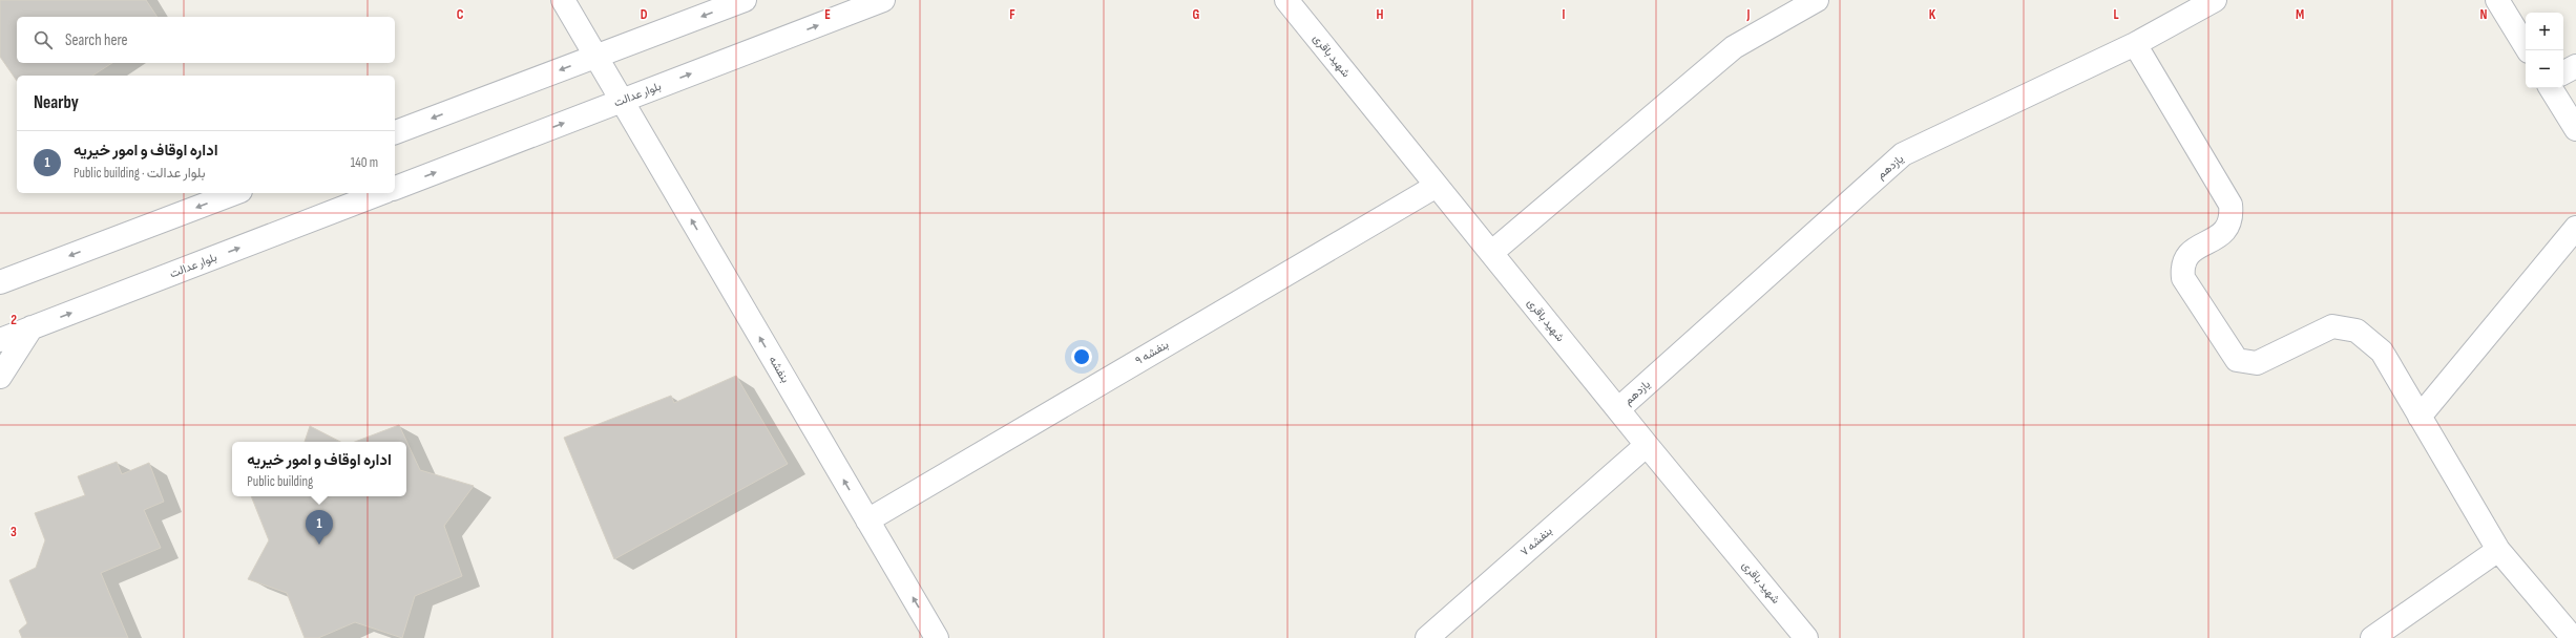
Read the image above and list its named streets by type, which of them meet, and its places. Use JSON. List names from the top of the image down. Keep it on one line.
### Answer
{"streets":{"street":["شهید باقری","بلوار عدالت","یازدهم","بنفشه ۹","بنفشه","بنفشه ۷"]},"crossings":[["شهید باقری","یازدهم"],["شهید باقری","بنفشه ۹"],["شهید باقری","بنفشه ۷"],["بلوار عدالت","بنفشه"],["بنفشه ۹","بنفشه"]],"one_way":["بنفشه"],"page":{"map_buttons":["+","−"],"search":"Search here","heading":"Nearby","list":[{"mark":"1","name":"اداره اوقاف و امور خیریه","note":"Public building · بلوار عدالت","value":"140 m"}],"popup":["اداره اوقاف و امور خیریه","Public building"],"pins":"1"},"grid":{"columns":["C","D","E","F","G","H","I","J","K","L","M","N"],"rows":["2","3"]}}
